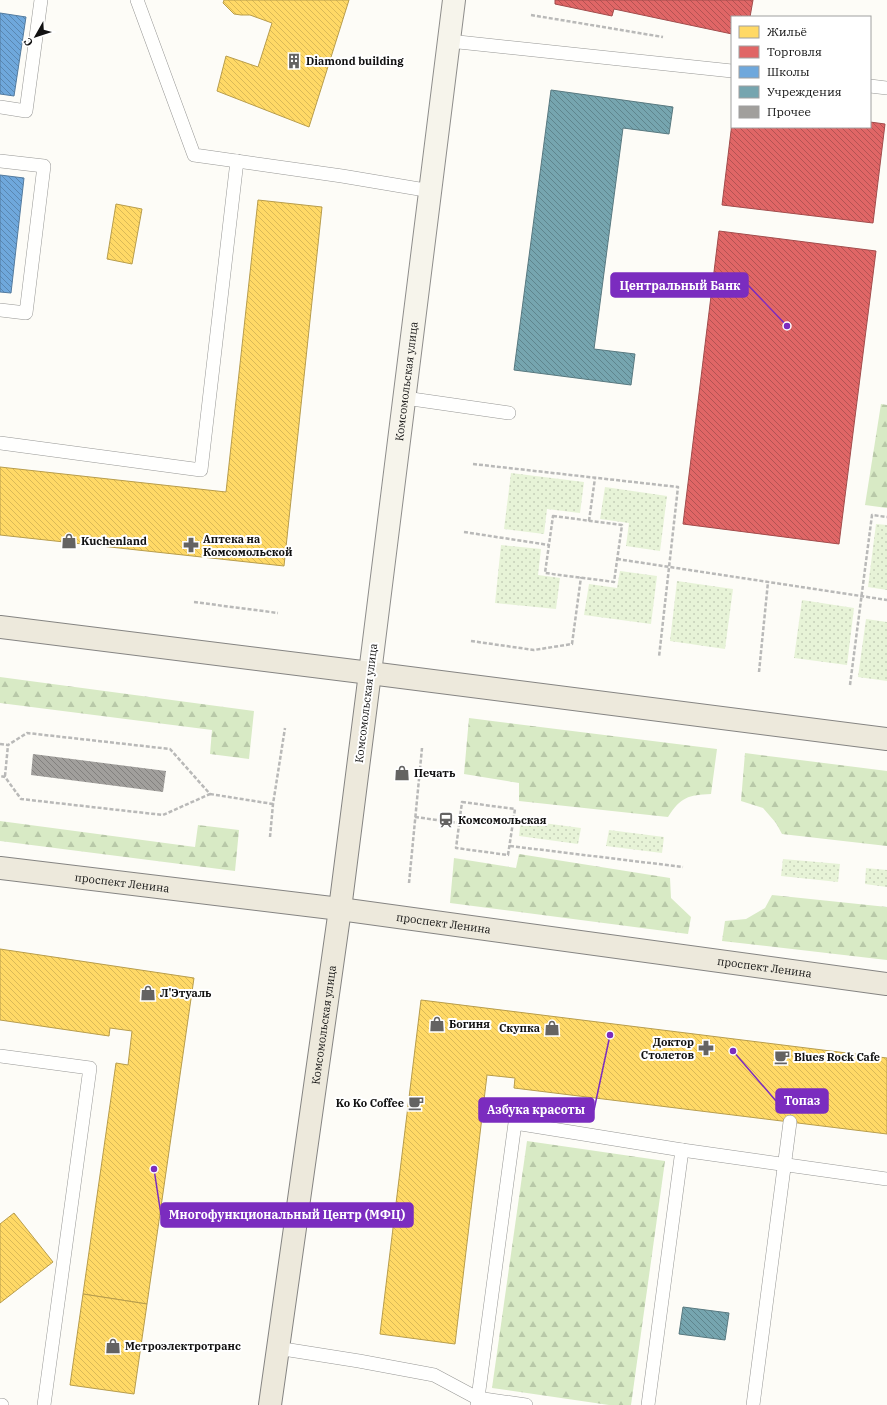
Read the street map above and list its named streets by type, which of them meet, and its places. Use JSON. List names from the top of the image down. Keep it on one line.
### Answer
{"streets":{"main road":["Комсомольская улица","проспект Ленина"]},"crossings":[["Комсомольская улица","проспект Ленина"]],"places":{"building":["Diamond building"],"other":["Центральный Банк","Азбука красоты","Топаз","Многофункциональный Центр (МФЦ)"],"shop":["Kuchenland","Печать","Л'Этуаль","Богиня","Скупка","Метроэлектротранс"],"pharmacy":["Аптека на Комсомольской","Доктор Столетов"],"station":["Комсомольская"],"cafe":["Blues Rock Cafe","Ko Ko Coffee"]},"legend":["Жильё","Торговля","Школы","Учреждения","Прочее"],"north":"bottom left"}
